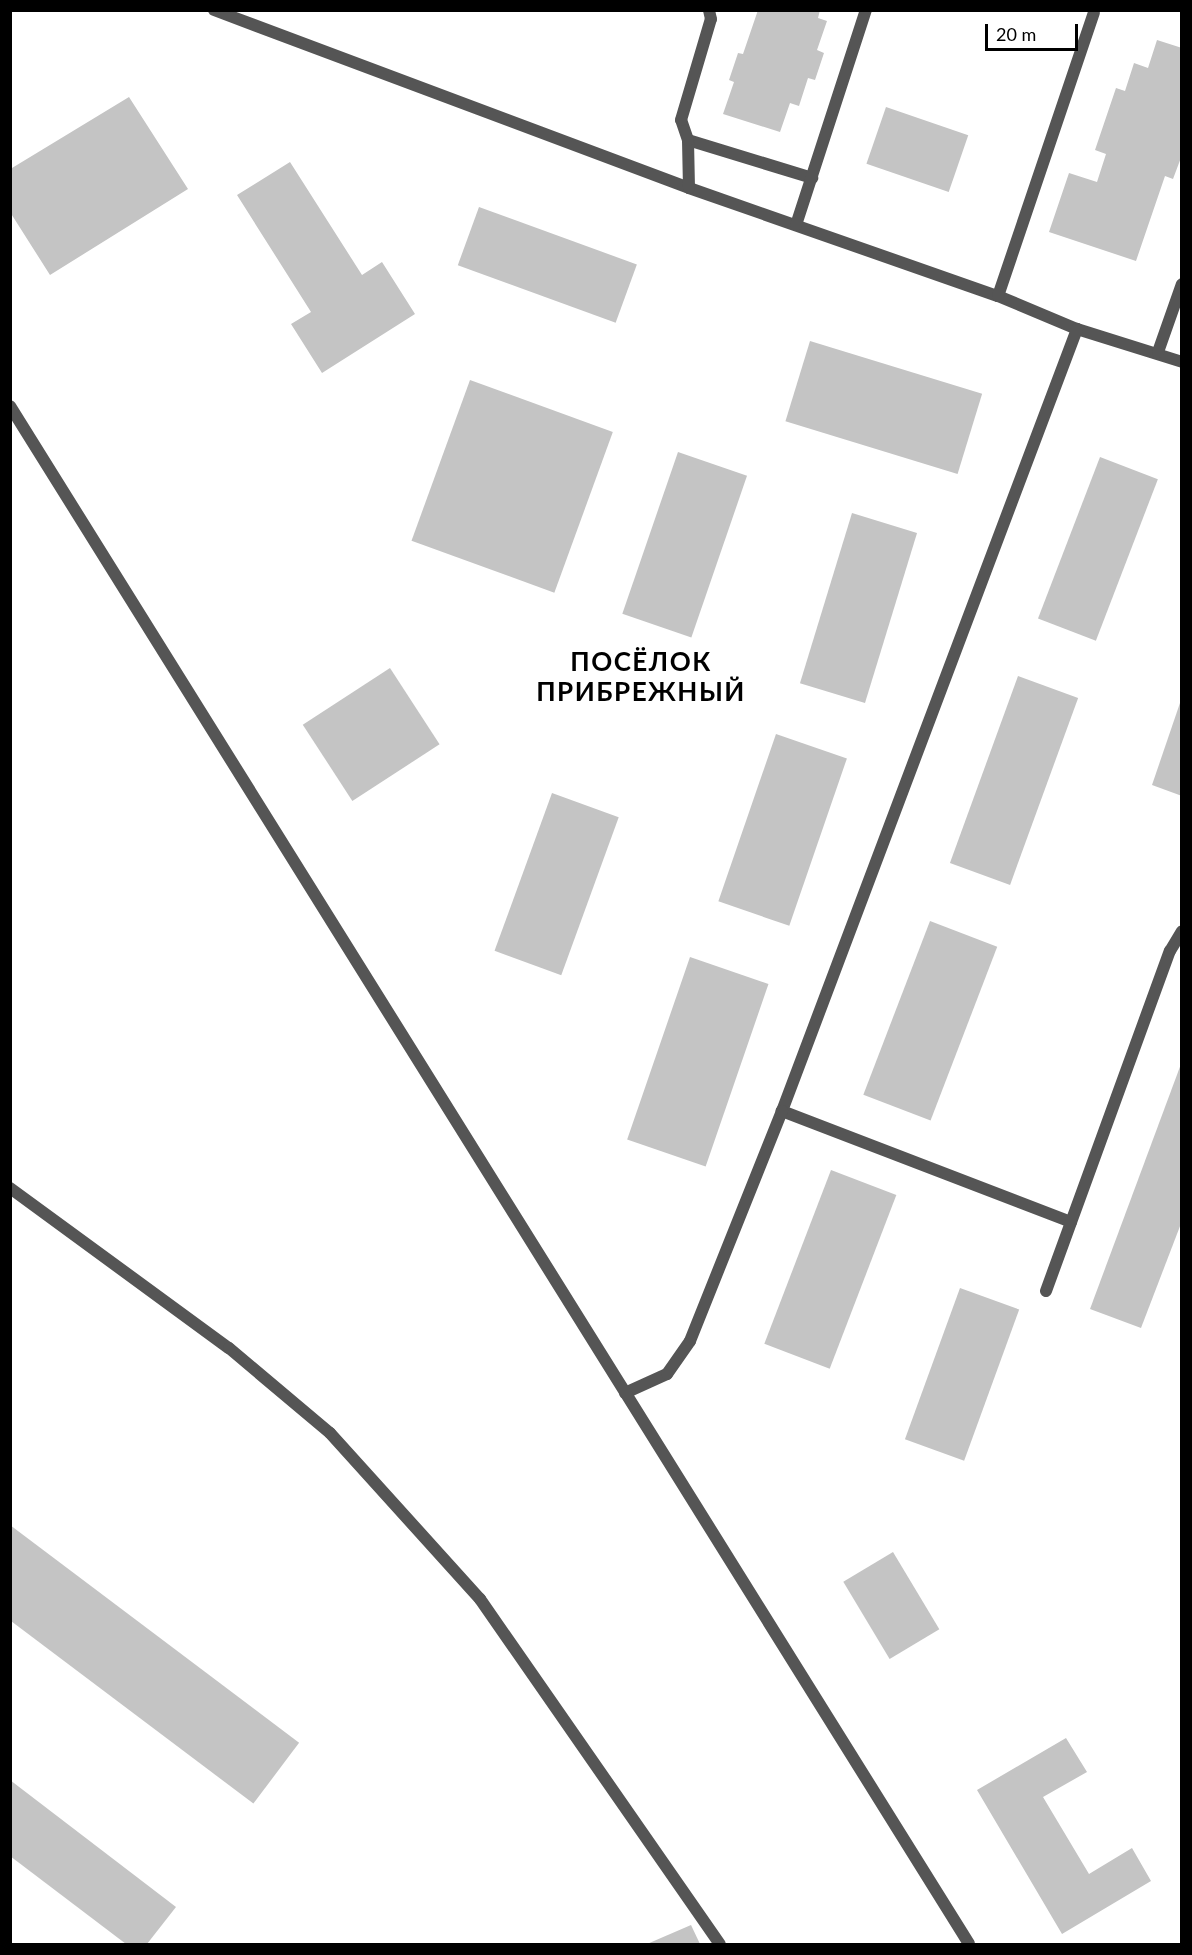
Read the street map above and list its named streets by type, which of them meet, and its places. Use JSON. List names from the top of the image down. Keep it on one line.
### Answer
{"districts":["ПОСЁЛОК ПРИБРЕЖНЫЙ"],"scale_bar":"20 m"}
